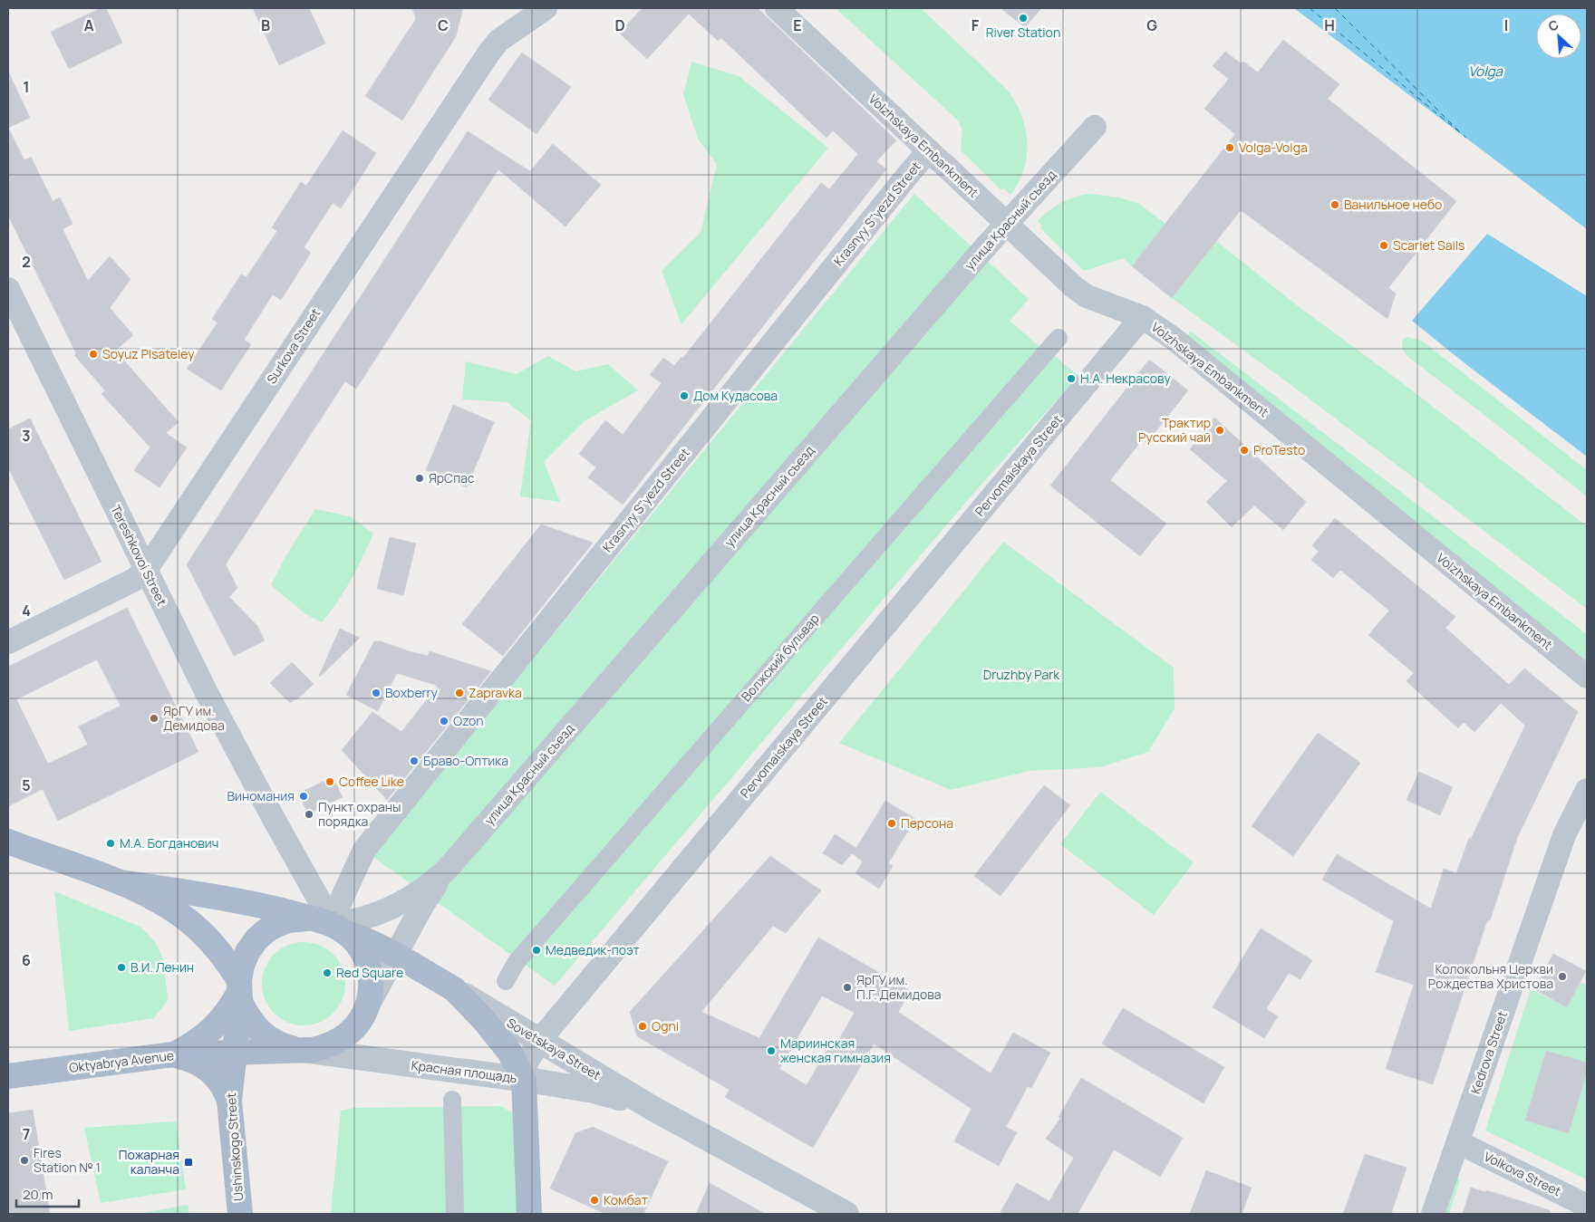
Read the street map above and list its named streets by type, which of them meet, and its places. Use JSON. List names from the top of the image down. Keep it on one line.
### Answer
{"streets":{"main road":["Pervomaiskaya Street","Oktyabrya Avenue","Красная площадь","Ushinskogo Street"],"street":["Volzhskaya Embankment","Krasnyy S\"yezd Street","улица Красный съезд","Surkova Street","Tereshkovoi Street","Волжский бульвар","Sovetskaya Street","Kedrova Street","Volkova Street"]},"crossings":[["Volzhskaya Embankment","Krasnyy S\"yezd Street"],["Volzhskaya Embankment","Pervomaiskaya Street"],["Krasnyy S\"yezd Street","Красная площадь"],["улица Красный съезд","Красная площадь"],["Surkova Street","Tereshkovoi Street"],["Pervomaiskaya Street","Sovetskaya Street"],["Pervomaiskaya Street","Красная площадь"],["Tereshkovoi Street","Красная площадь"],["Sovetskaya Street","Красная площадь"],["Kedrova Street","Volkova Street"],["Oktyabrya Avenue","Красная площадь"],["Oktyabrya Avenue","Ushinskogo Street"],["Красная площадь","Ushinskogo Street"]],"water":["Volga"],"parks":["Druzhby Park"],"places":{"other":["River Station","Volga-Volga","Ванильное небо","Scarlet Sails","Soyuz Pisateley","Н.А. Некрасову","Дом Кудасова","Трактир Русский чай","ProTesto","ЯрСпас","Boxberry","Zapravka","ЯрГУ им. Демидова","Ozon","Браво-Оптика","Coffee Like","Виномания","Пункт охраны порядка","Персона","М.А. Богданович","Медведик-поэт","В.И. Ленин","Red Square","Колокольня Церкви Рождества Христова","ЯрГУ им. П.Г. Демидова","Ogni","Мариинская женская гимназия","Fires Station № 1","Комбат"],"transit":["Пожарная каланча"]},"scale_bar":"20 m","north":"top left","grid":{"columns":["A","B","C","D","E","F","G","H","I"],"rows":["1","2","3","4","5","6","7"]}}
